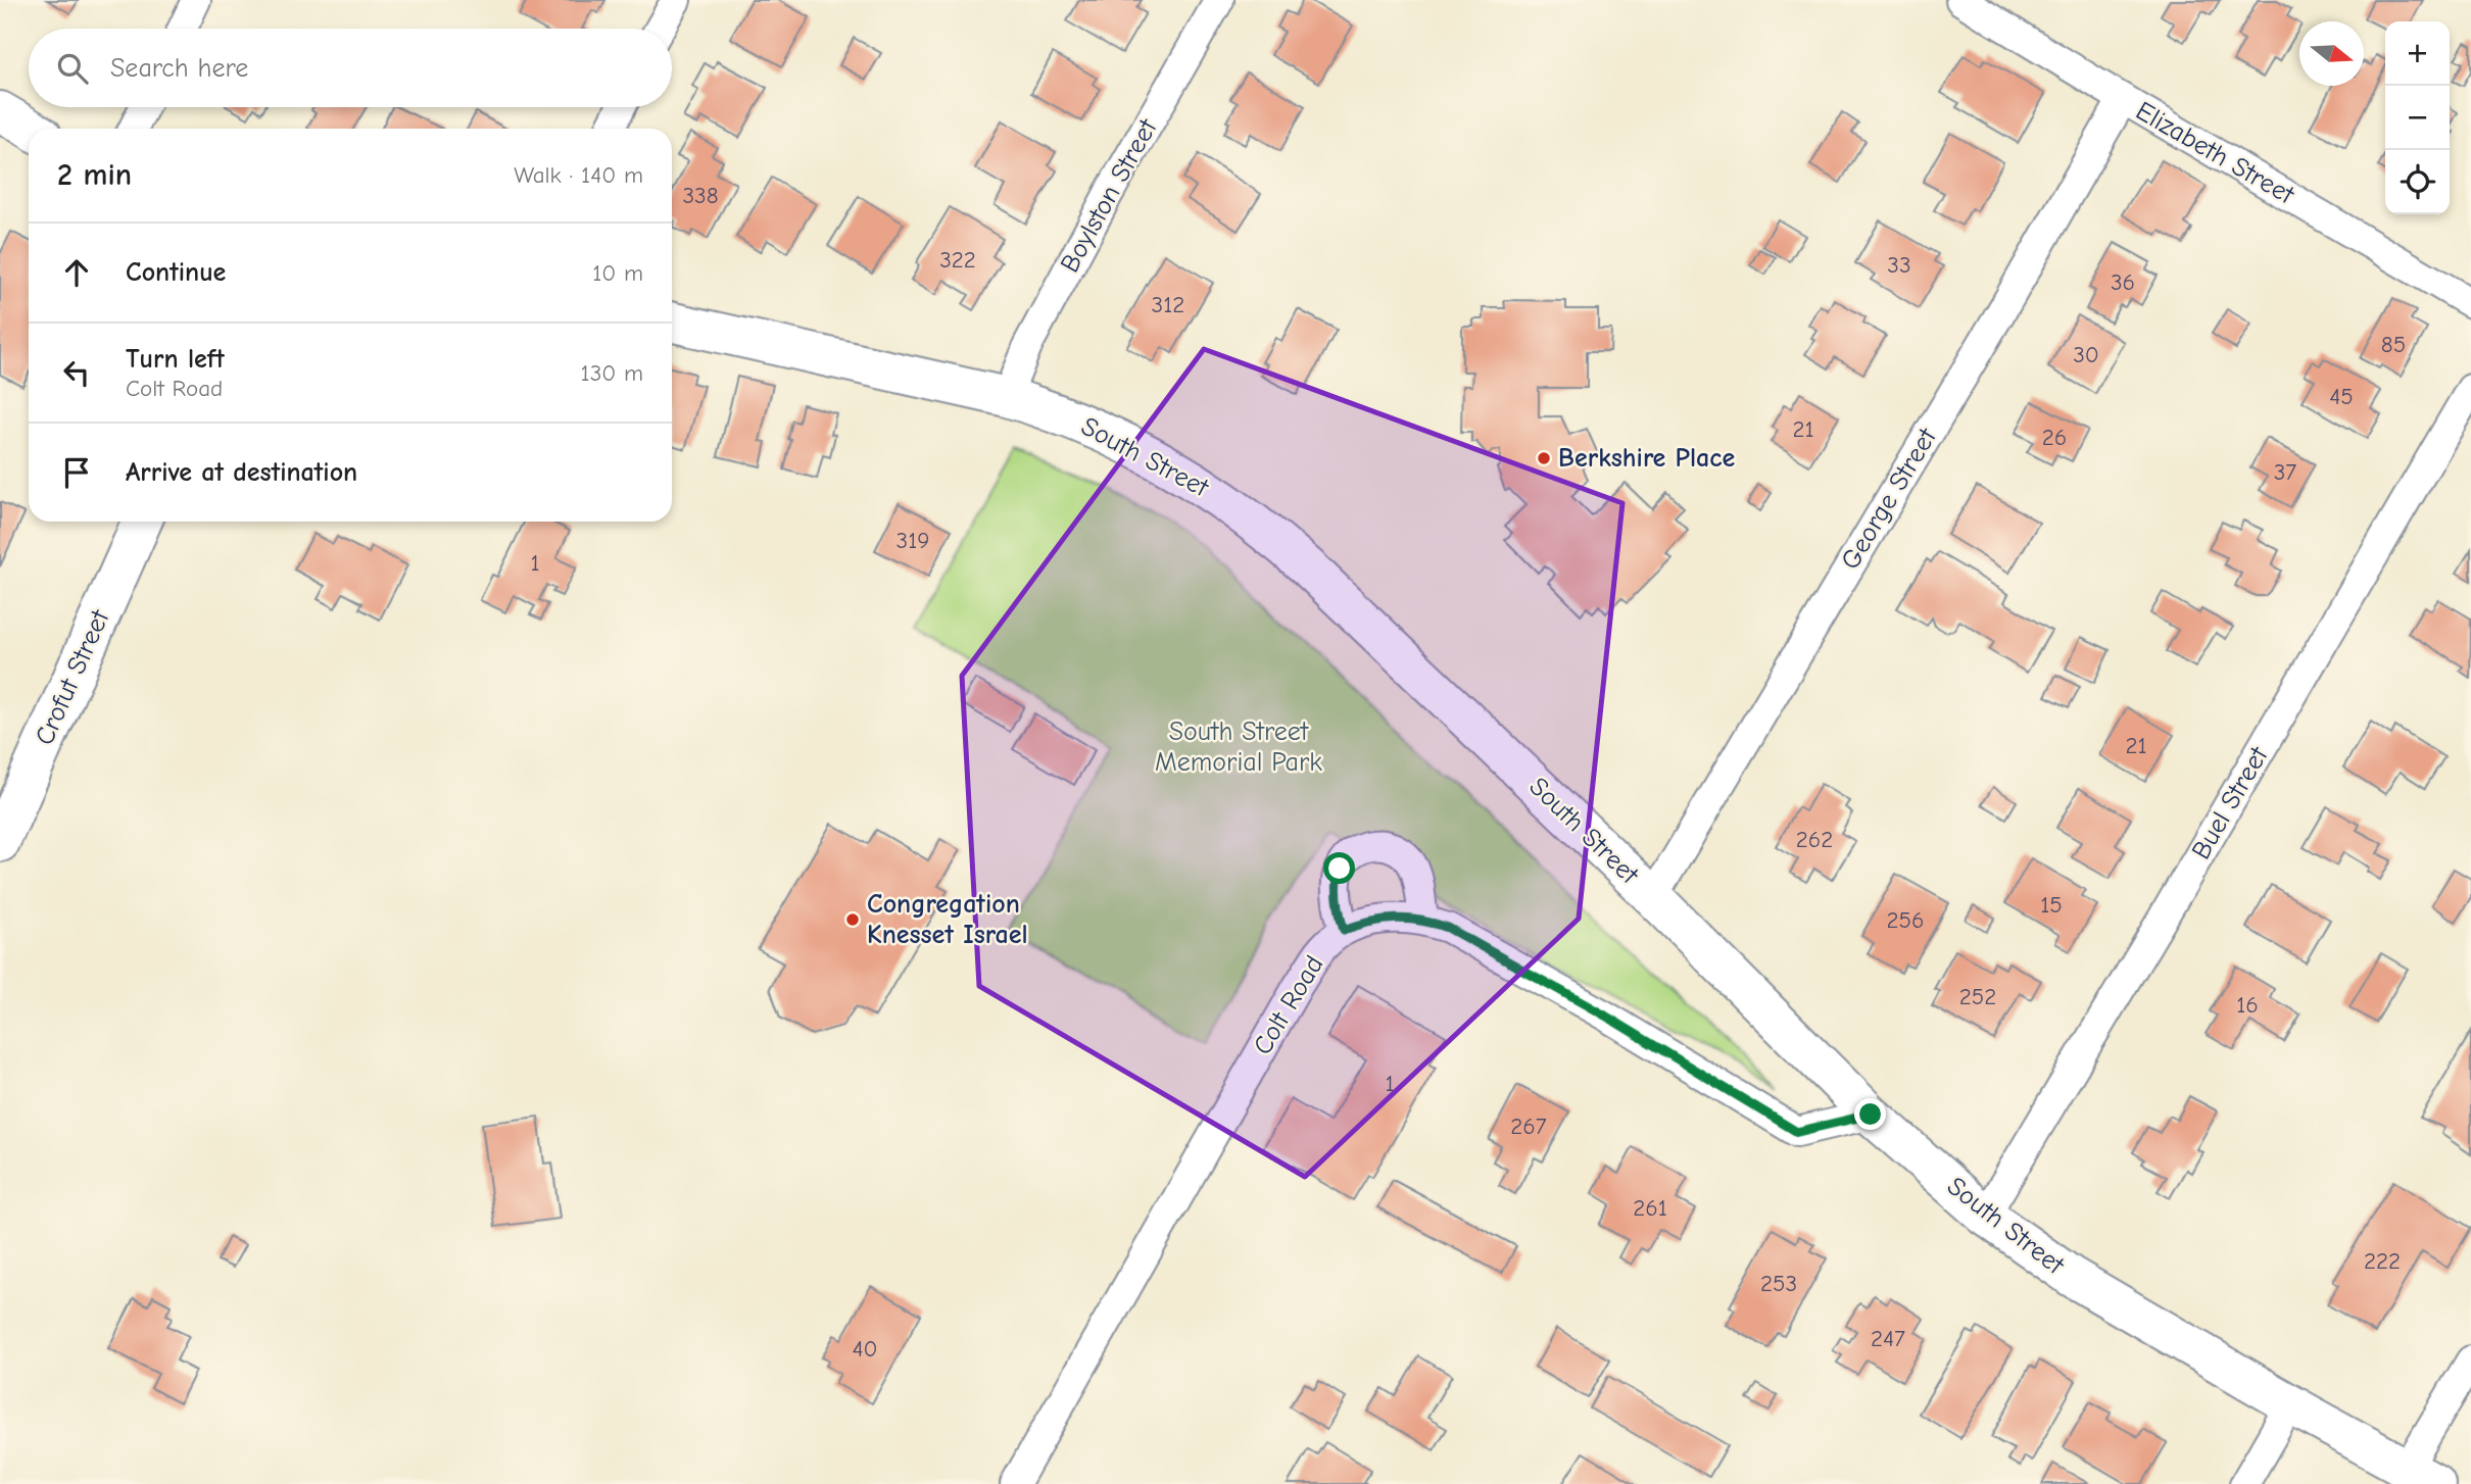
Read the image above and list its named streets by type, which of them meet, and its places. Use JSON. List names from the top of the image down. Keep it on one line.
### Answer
{"streets":{"main road":["South Street","Crofut Street"],"street":["Elizabeth Street","Boylston Street","George Street","Buel Street","Colt Road"]},"crossings":[["Elizabeth Street","George Street"],["Boylston Street","South Street"],["South Street","George Street"],["South Street","Buel Street"],["South Street","Colt Road"]],"parks":["South Street Memorial Park"],"places":["Berkshire Place","Congregation Knesset Israel"],"house_numbers":["338","322","33","36","312","85","30","45","21","26","37","319","1","21","262","15","256","252","16","1","267","261","222","253","247","40"],"north":"right","page":{"map_buttons":["+","−"],"search":"Search here","heading":["2 min","Walk · 140 m"],"list":[["Continue","10 m"],["Turn left","Colt Road","130 m"],"Arrive at destination"]}}
